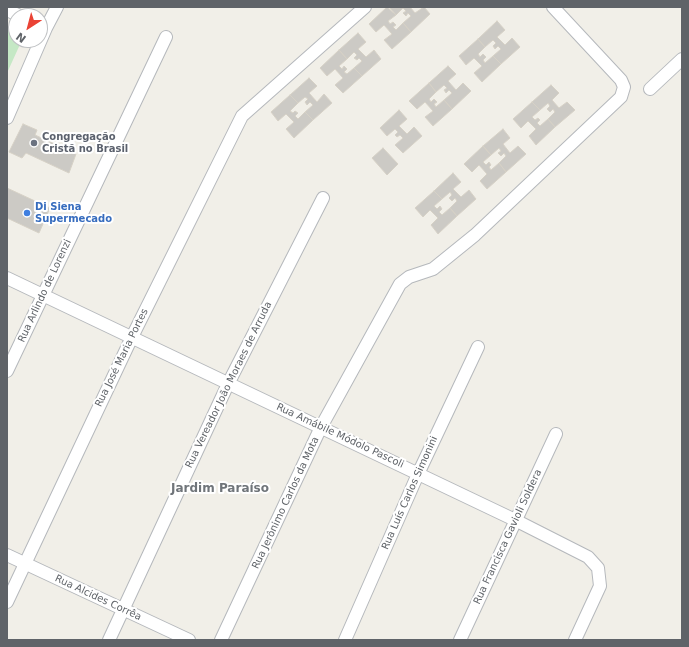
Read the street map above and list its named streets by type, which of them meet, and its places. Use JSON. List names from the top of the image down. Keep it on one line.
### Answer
{"streets":{"street":["Rua Arlindo de Lorenzi","Rua José Maria Portes","Rua Vereador João Moraes de Arruda","Rua Amábile Módolo Pascoli","Rua Luís Carlos Simonini","Rua Jerônimo Carlos da Mota","Rua Francisca Gavioli Soldera","Rua Alcides Corrêa"]},"crossings":[["Rua Arlindo de Lorenzi","Rua Amábile Módolo Pascoli"],["Rua José Maria Portes","Rua Amábile Módolo Pascoli"],["Rua José Maria Portes","Rua Alcides Corrêa"],["Rua Vereador João Moraes de Arruda","Rua Amábile Módolo Pascoli"],["Rua Vereador João Moraes de Arruda","Rua Alcides Corrêa"],["Rua Amábile Módolo Pascoli","Rua Luís Carlos Simonini"],["Rua Amábile Módolo Pascoli","Rua Jerônimo Carlos da Mota"],["Rua Amábile Módolo Pascoli","Rua Francisca Gavioli Soldera"]],"districts":["Jardim Paraíso"],"places":["Congregação Cristã no Brasil","Di Siena Supermecado"],"north":"bottom left"}
